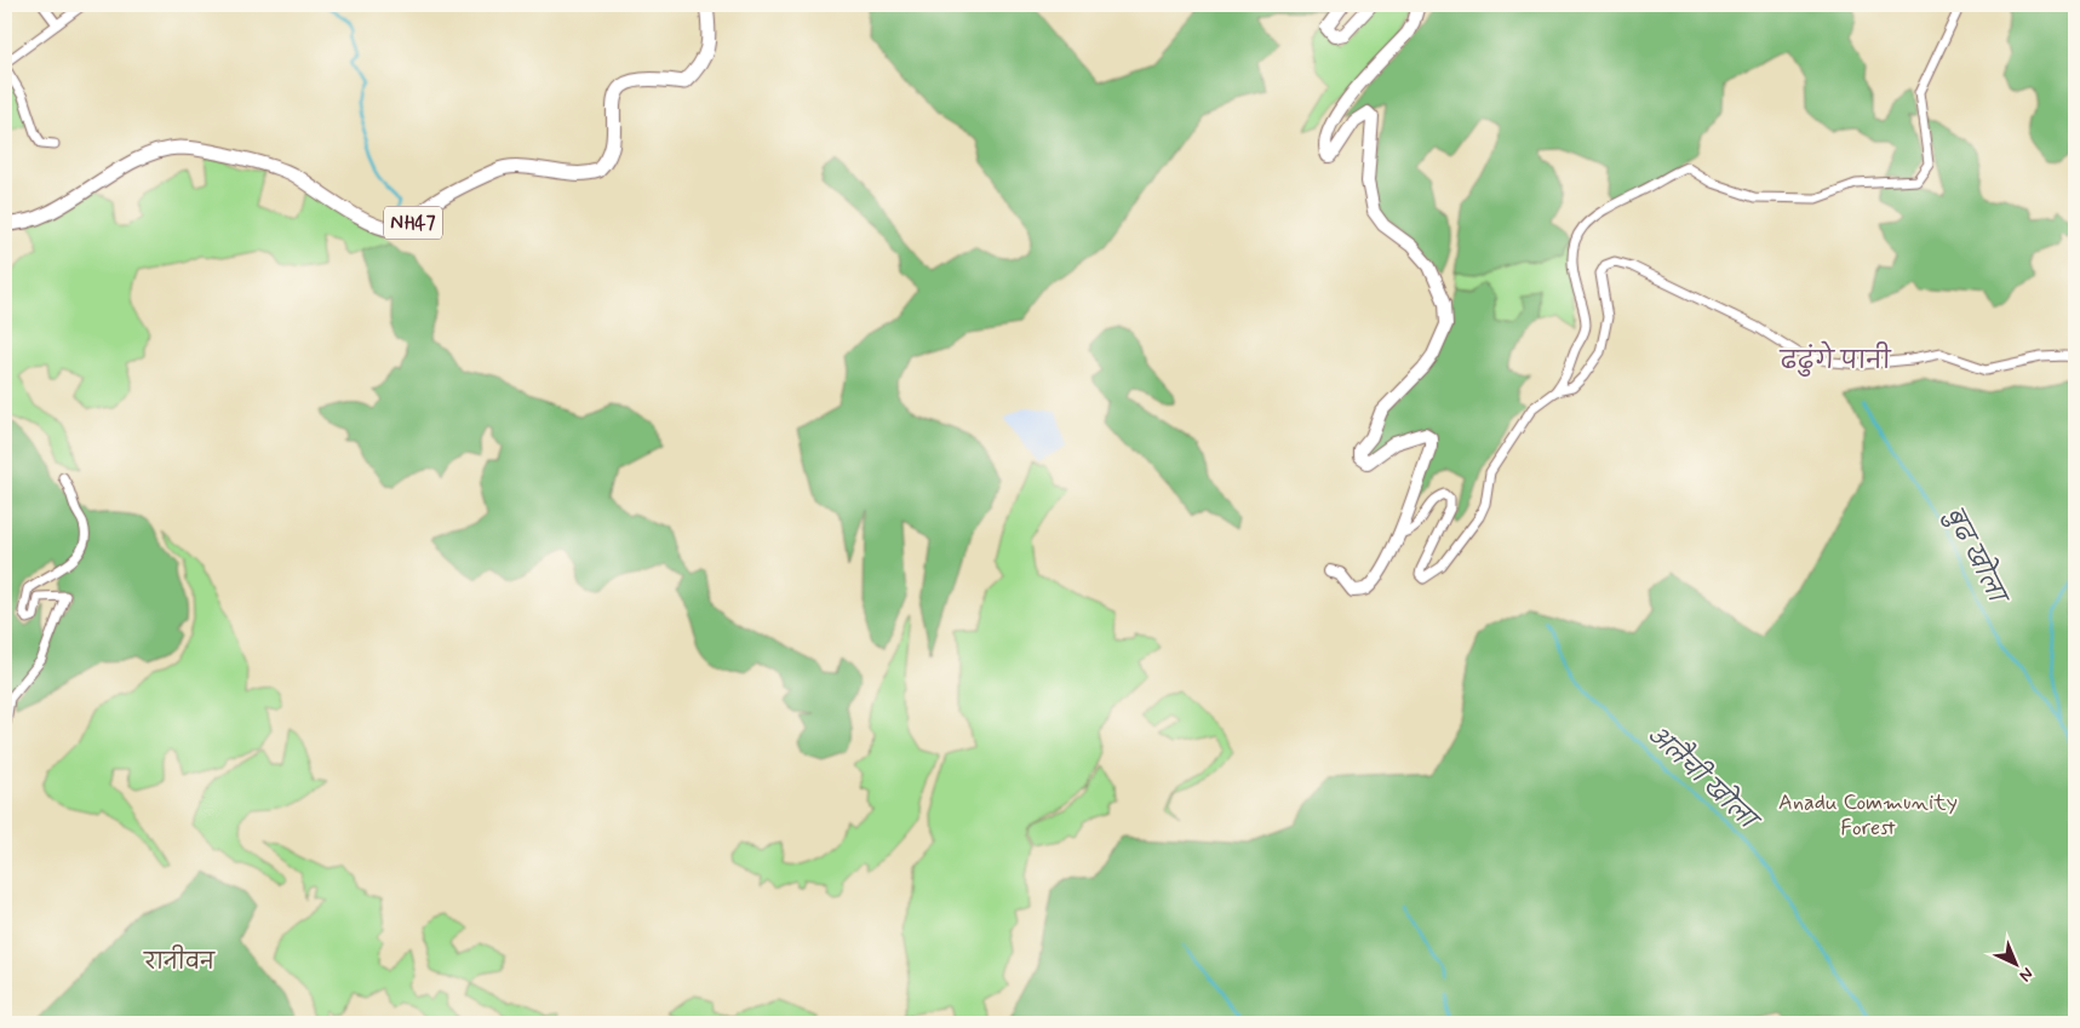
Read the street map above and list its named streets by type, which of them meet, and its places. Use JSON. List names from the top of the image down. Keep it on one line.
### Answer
{"streets":{"highway":["NH47"]},"districts":["ढढुंगे पानी"],"water":["बुढ खोला","अलैची खोला"],"parks":["Anadu Community Forest","रानीवन"],"north":"bottom right"}
